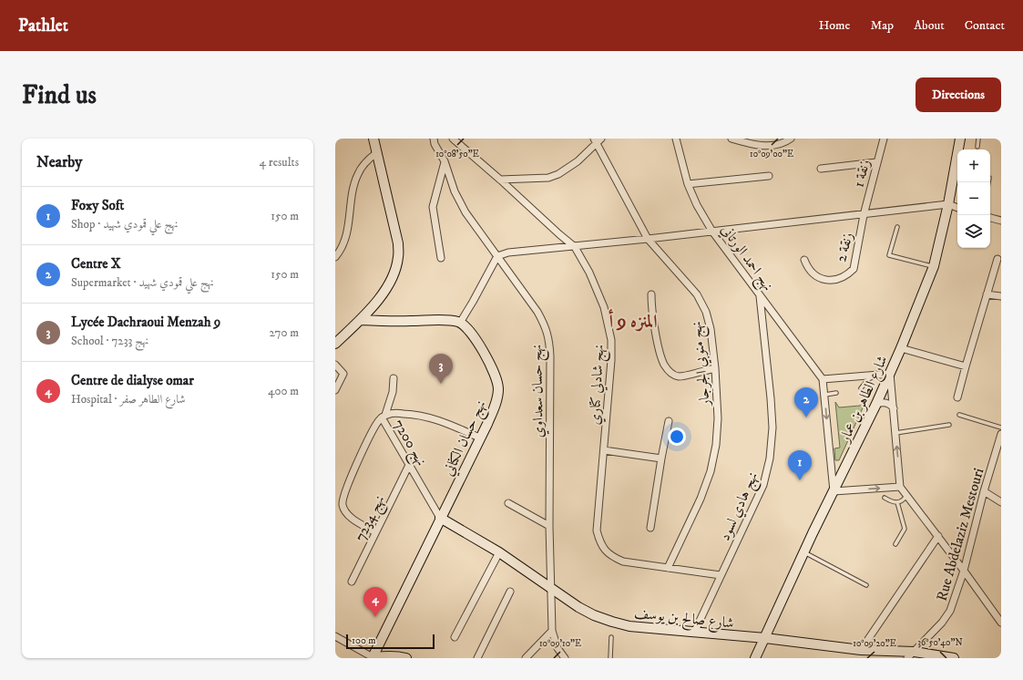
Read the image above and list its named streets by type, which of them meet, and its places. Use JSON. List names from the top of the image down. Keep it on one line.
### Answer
{"streets":{"street":["زنقة 1","زنقة 2","نهج احمد الورتاني","نهج منوبي الجرجار","نهج شادلي كتاري","نهج حسان سعداوي","شارع الطاهر بن عمار","نهج حسان الكناني","نهج 7200","نهج هادي لسود","نهج 7234","Rue Abdelaziz Mestouri","شارع صالح بن يوسف"]},"crossings":[["زنقة 1","زنقة 2"],["نهج احمد الورتاني","نهج هادي لسود"],["نهج منوبي الجرجار","نهج شادلي كتاري"],["نهج شادلي كتاري","نهج هادي لسود"],["نهج حسان سعداوي","شارع صالح بن يوسف"],["شارع الطاهر بن عمار","شارع صالح بن يوسف"],["نهج حسان الكناني","نهج 7200"],["نهج حسان الكناني","شارع صالح بن يوسف"],["نهج 7200","نهج 7234"],["نهج 7200","شارع صالح بن يوسف"],["نهج هادي لسود","شارع صالح بن يوسف"],["Rue Abdelaziz Mestouri","شارع صالح بن يوسف"]],"districts":["المنزه 9 أ"],"scale_bar":"100 m","page":{"header":"Pathlet","nav":["Home","Map","About","Contact"],"buttons":"Directions","title":"Find us","heading":["Nearby","4 results"],"map_buttons":["+","−"],"list":[{"mark":"1","name":"Foxy Soft","note":"Shop · نهج علي قمودي شهيد","value":"150 m"},{"mark":"2","name":"Centre X","note":"Supermarket · نهج علي قمودي شهيد","value":"150 m"},{"mark":"3","name":"Lycée Dachraoui Menzah 9","note":"School · نهج 7233","value":"270 m"},{"mark":"4","name":"Centre de dialyse omar","note":"Hospital · شارع الطاهر صفر","value":"400 m"}],"pins":["3","2","1","4"],"scale":"100 m"},"coordinates":["10°08'50\"E","10°09'00\"E","36°50'40\"N","10°09'10\"E","10°09'20\"E"]}
